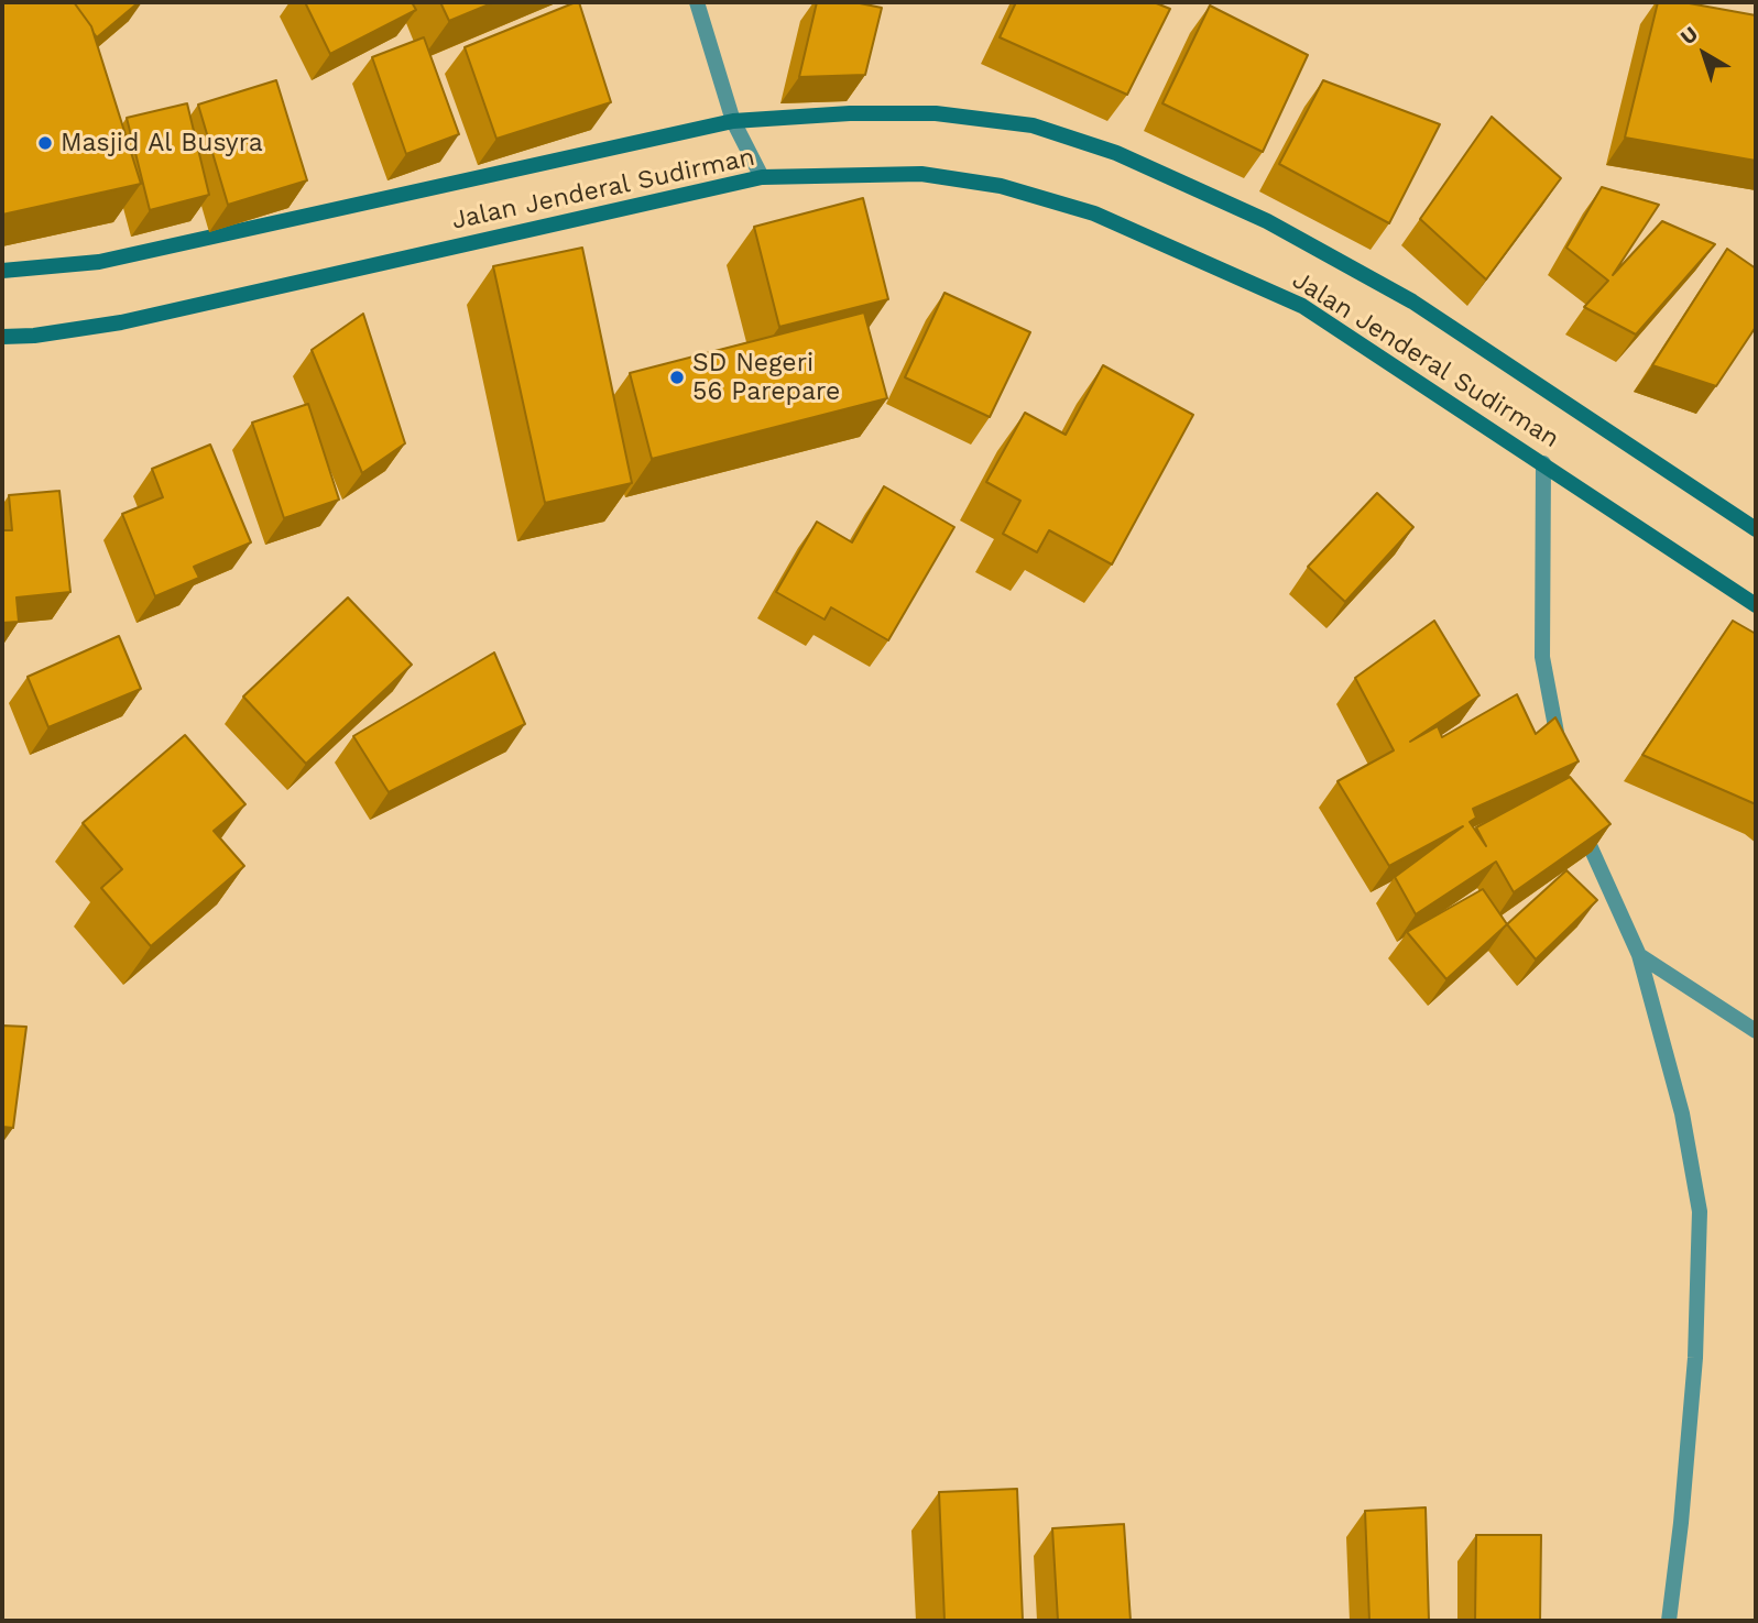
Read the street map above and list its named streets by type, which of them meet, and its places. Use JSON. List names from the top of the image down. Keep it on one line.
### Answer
{"streets":{"main road":["Jalan Jenderal Sudirman"]},"places":["Masjid Al Busyra","SD Negeri 56 Parepare"],"north":"top left"}
